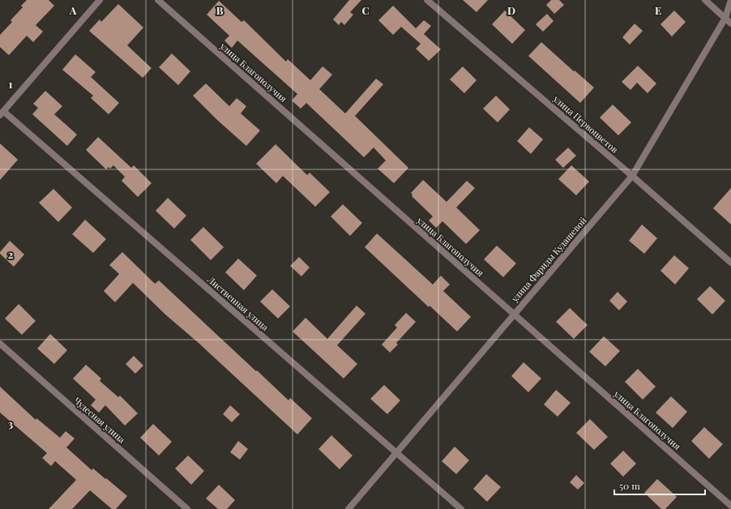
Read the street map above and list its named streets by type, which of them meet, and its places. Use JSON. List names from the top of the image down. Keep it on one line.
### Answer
{"streets":{"street":["улица Благополучия","улица Первоцветов","улица Фариды Кудашевой","Лиственная улица","Чудесная улица"]},"crossings":[["улица Благополучия","улица Фариды Кудашевой"],["улица Первоцветов","улица Фариды Кудашевой"],["улица Фариды Кудашевой","Лиственная улица"]],"scale_bar":"50 m","grid":{"columns":["A","B","C","D","E"],"rows":["1","2","3"]}}
